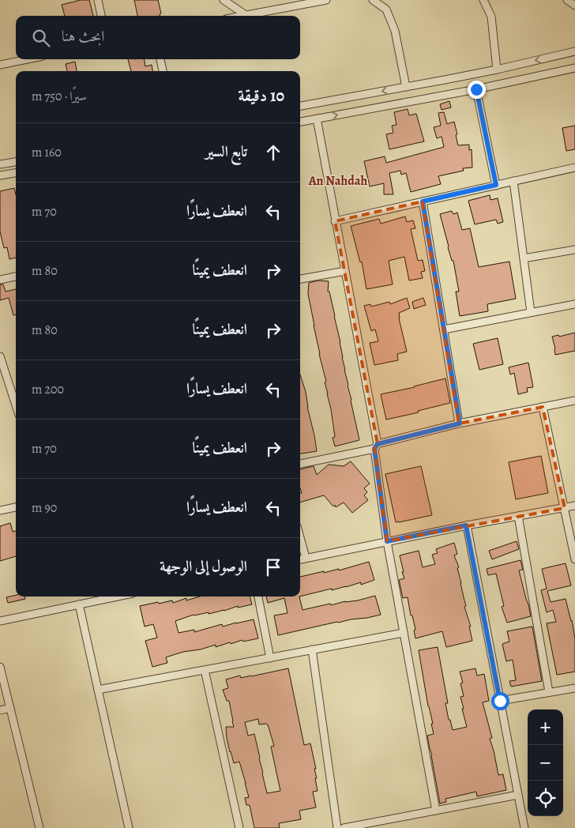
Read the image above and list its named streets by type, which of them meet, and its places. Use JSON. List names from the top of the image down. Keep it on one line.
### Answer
{"districts":["An Nahdah"],"page":{"search":"ابحث هنا","heading":["10 دقيقة","سيرًا · 750 m"],"list":[["تابع السير","160 m"],["انعطف يسارًا","70 m"],["انعطف يمينًا","80 m"],["انعطف يمينًا","80 m"],["انعطف يسارًا","200 m"],["انعطف يمينًا","70 m"],["انعطف يسارًا","90 m"],"الوصول إلى الوجهة"],"map_buttons":["+","−"]}}
